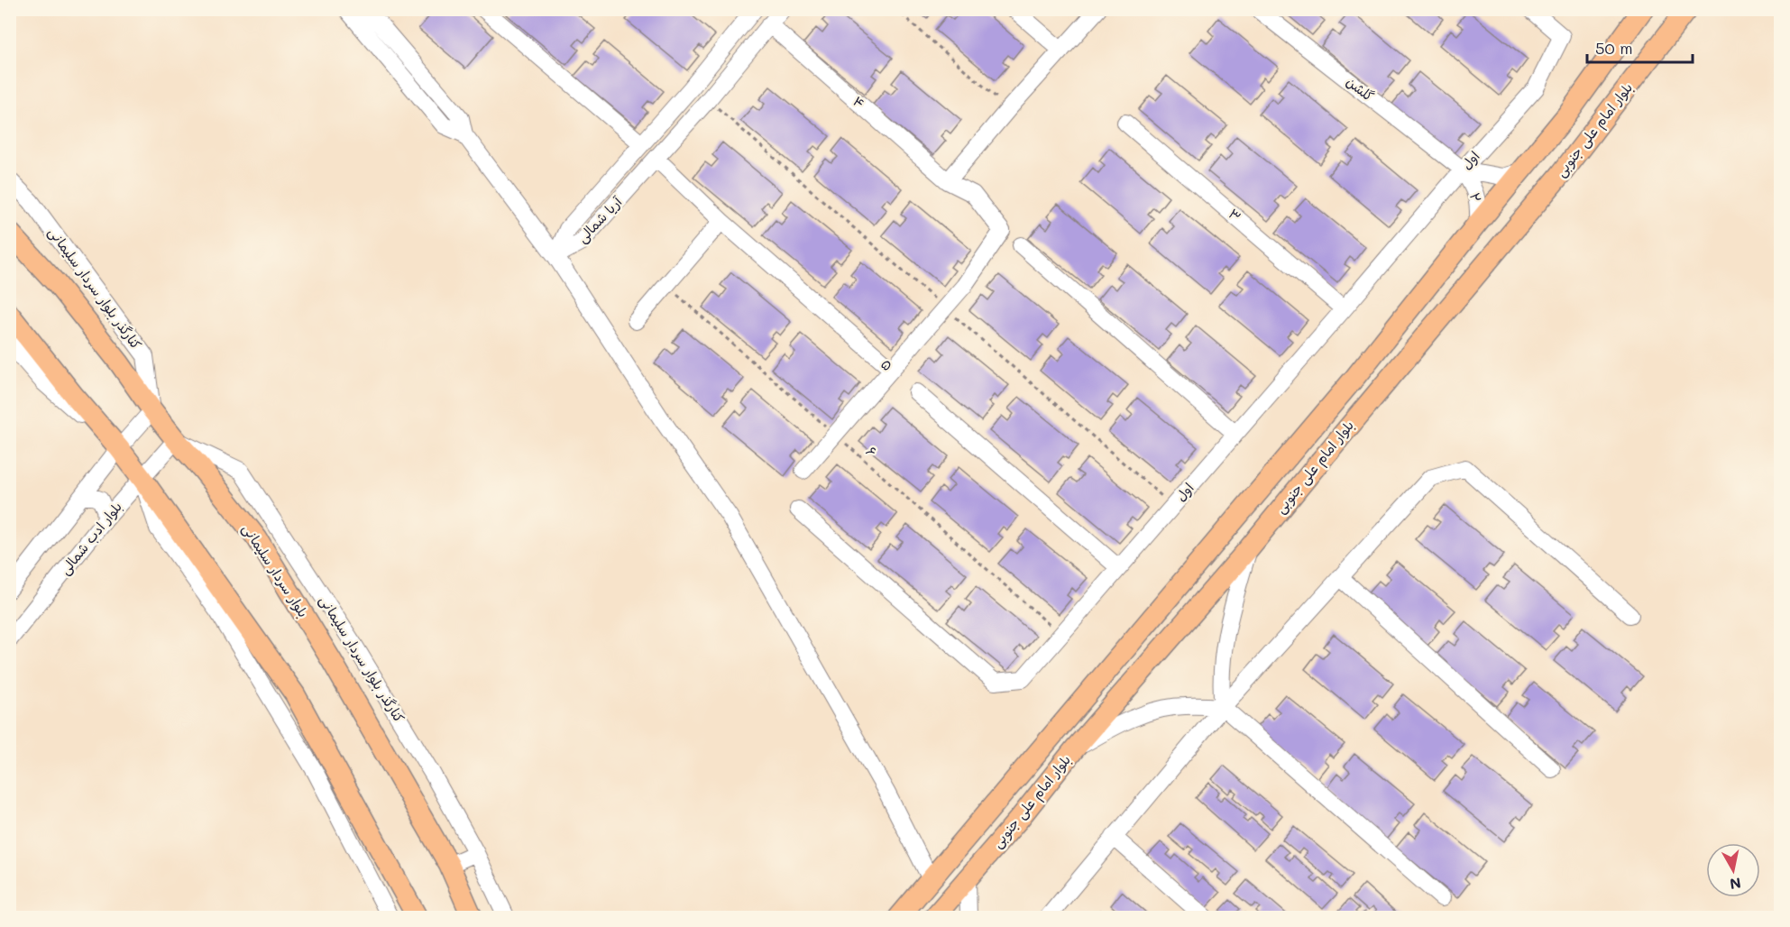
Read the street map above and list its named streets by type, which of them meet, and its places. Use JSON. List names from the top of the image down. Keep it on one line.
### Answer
{"streets":{"main road":["بلوار امام علی جنوبی","بلوار سردار سلیمانی"],"street":["گلشن","۴","اول","۲","۳","آریا شمالی","کنارگذر بلوار سردار سلیمانی","۵","بلوار ادب شمالی"],"path":["۶"]},"crossings":[["گلشن","اول"],["گلشن","۲"],["۴","آریا شمالی"],["۴","۵"],["بلوار امام علی جنوبی","۲"],["اول","۲"],["اول","۳"],["اول","۶"],["آریا شمالی","۵"],["کنارگذر بلوار سردار سلیمانی","بلوار ادب شمالی"],["کنارگذر بلوار سردار سلیمانی","بلوار سردار سلیمانی"],["بلوار ادب شمالی","بلوار سردار سلیمانی"]],"scale_bar":"50 m","north":"bottom"}
